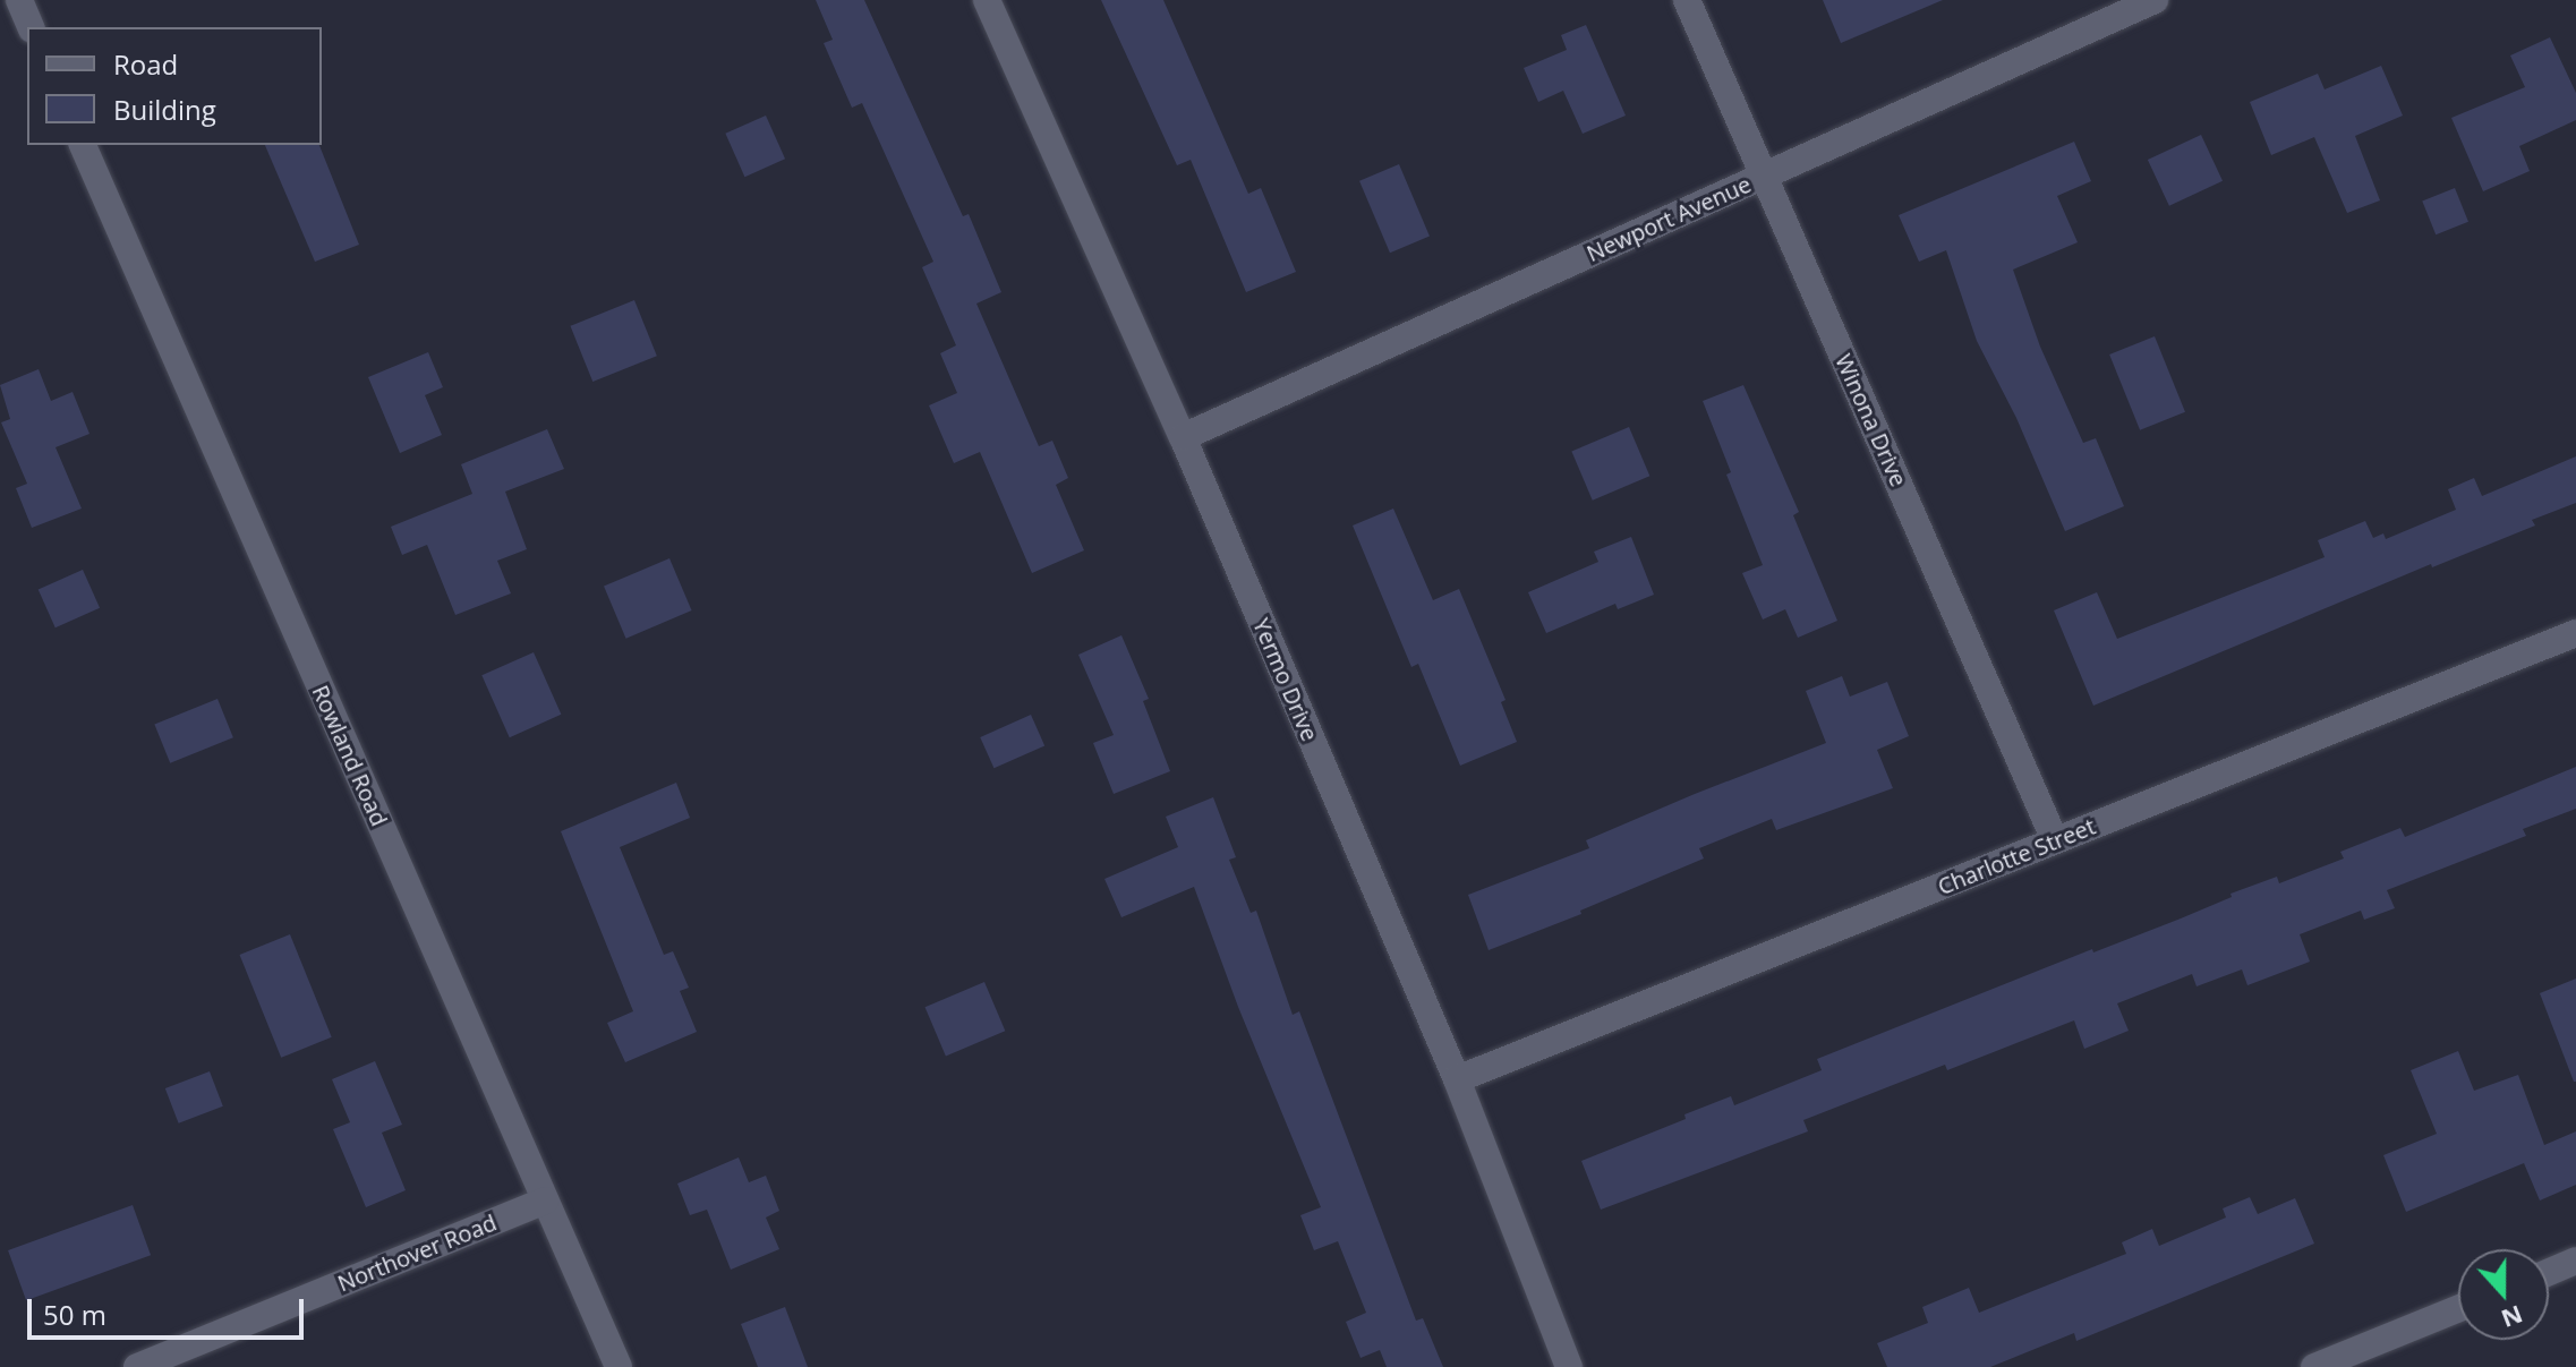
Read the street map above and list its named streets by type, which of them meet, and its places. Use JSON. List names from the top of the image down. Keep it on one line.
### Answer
{"streets":{"street":["Newport Avenue","Winona Drive","Yermo Drive","Rowland Road","Charlotte Street","Northover Road"]},"crossings":[["Newport Avenue","Winona Drive"],["Newport Avenue","Yermo Drive"],["Winona Drive","Charlotte Street"],["Yermo Drive","Charlotte Street"],["Rowland Road","Northover Road"]],"legend":["Road","Building"],"scale_bar":"50 m","north":"bottom"}
